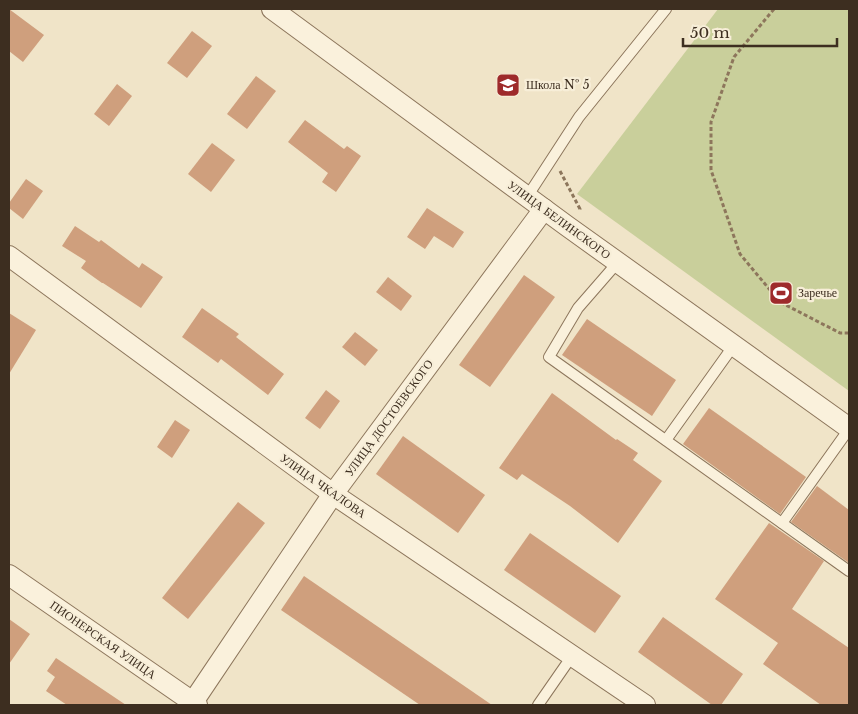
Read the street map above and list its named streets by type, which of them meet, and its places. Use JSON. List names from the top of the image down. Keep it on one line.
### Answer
{"streets":{"street":["УЛИЦА БЕЛИНСКОГО","УЛИЦА ДОСТОЕВСКОГО","УЛИЦА ЧКАЛОВА","ПИОНЕРСКАЯ УЛИЦА"]},"crossings":[["УЛИЦА БЕЛИНСКОГО","УЛИЦА ДОСТОЕВСКОГО"],["УЛИЦА ДОСТОЕВСКОГО","УЛИЦА ЧКАЛОВА"],["УЛИЦА ДОСТОЕВСКОГО","ПИОНЕРСКАЯ УЛИЦА"]],"places":{"school or university":["Школа № 5"],"sports":["Заречье"]},"scale_bar":"50 m"}
